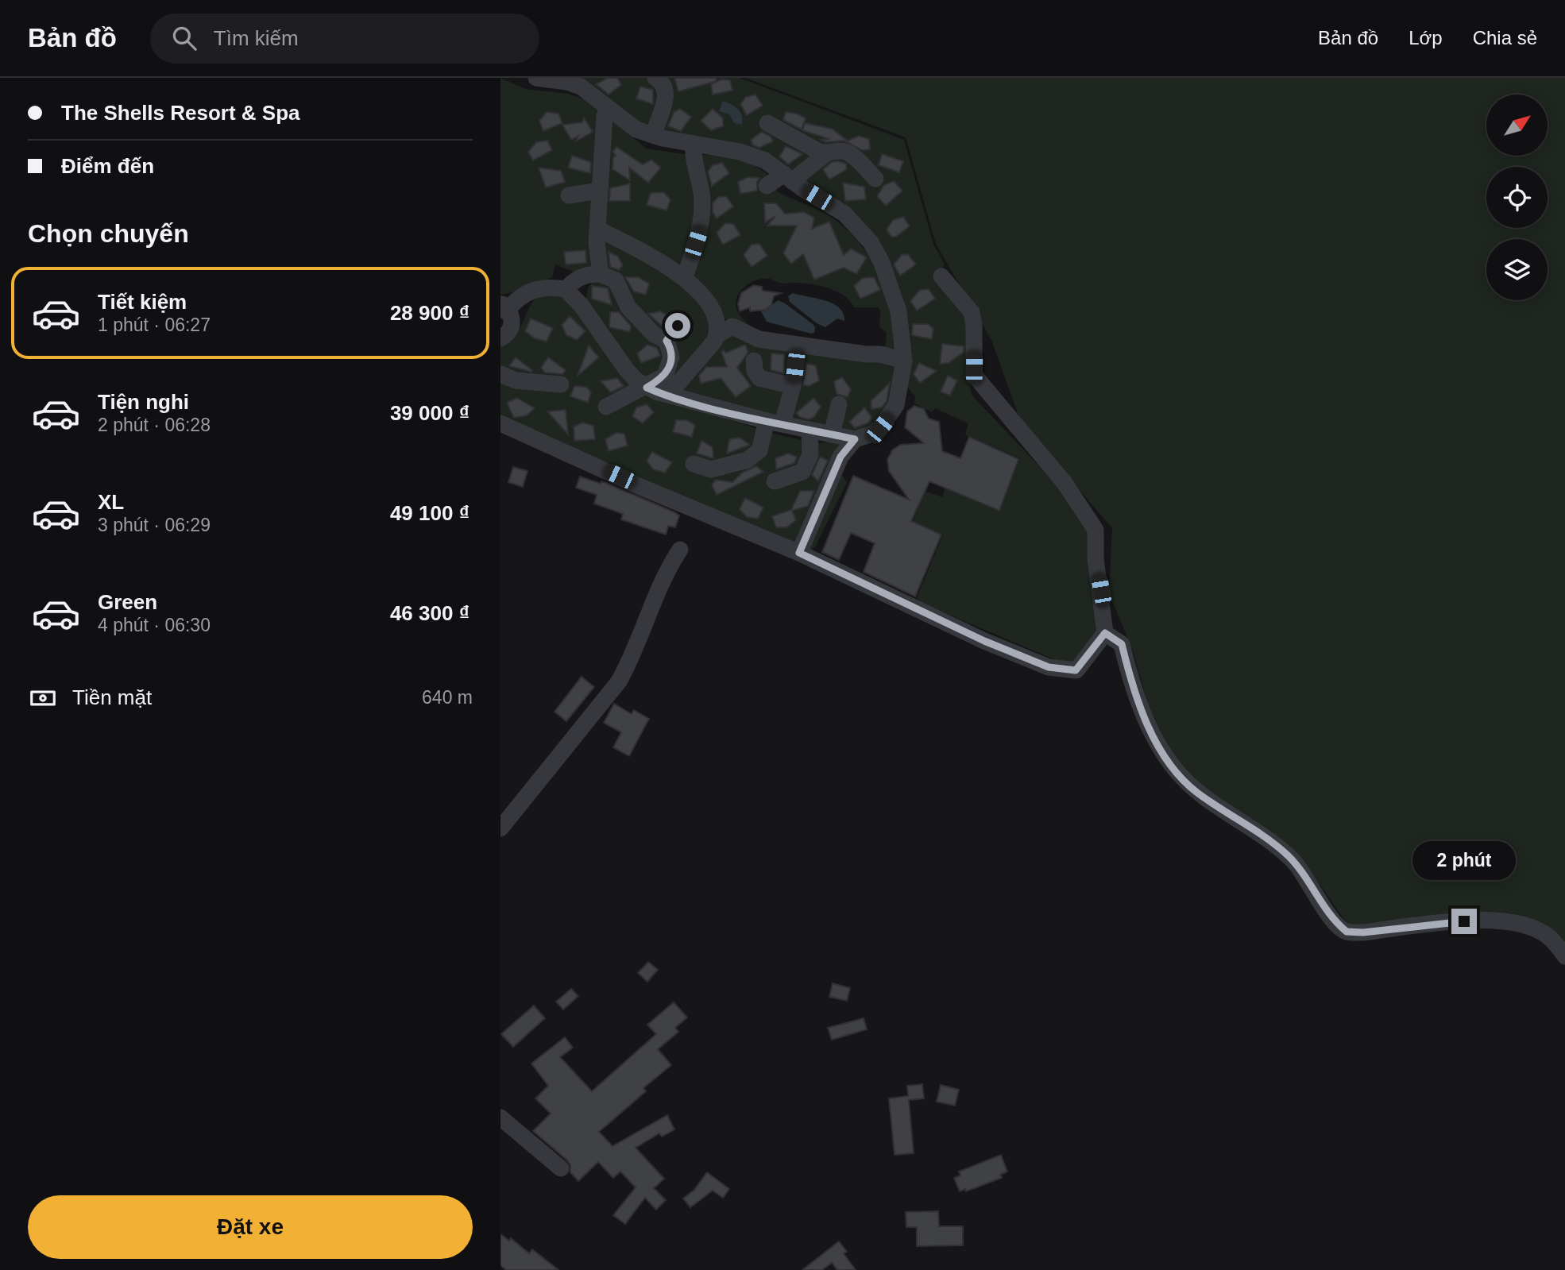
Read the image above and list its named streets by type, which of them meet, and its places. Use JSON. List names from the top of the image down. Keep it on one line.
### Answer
{"north":"top right","page":{"header":"Bản đồ","search":"Tìm kiếm","nav":["Bản đồ","Lớp","Chia sẻ"],"banner":["The Shells Resort & Spa","Điểm đến"],"heading":"Chọn chuyến","list":[{"name":"Tiết kiệm","note":"1 phút · 06:27","value":"28 900 ₫"},{"name":"Tiện nghi","note":"2 phút · 06:28","value":"39 000 ₫"},{"name":"XL","note":"3 phút · 06:29","value":"49 100 ₫"},{"name":"Green","note":"4 phút · 06:30","value":"46 300 ₫"}],"pay":["Tiền mặt","640 m"],"bubble":"2 phút","buttons":"Đặt xe"}}
